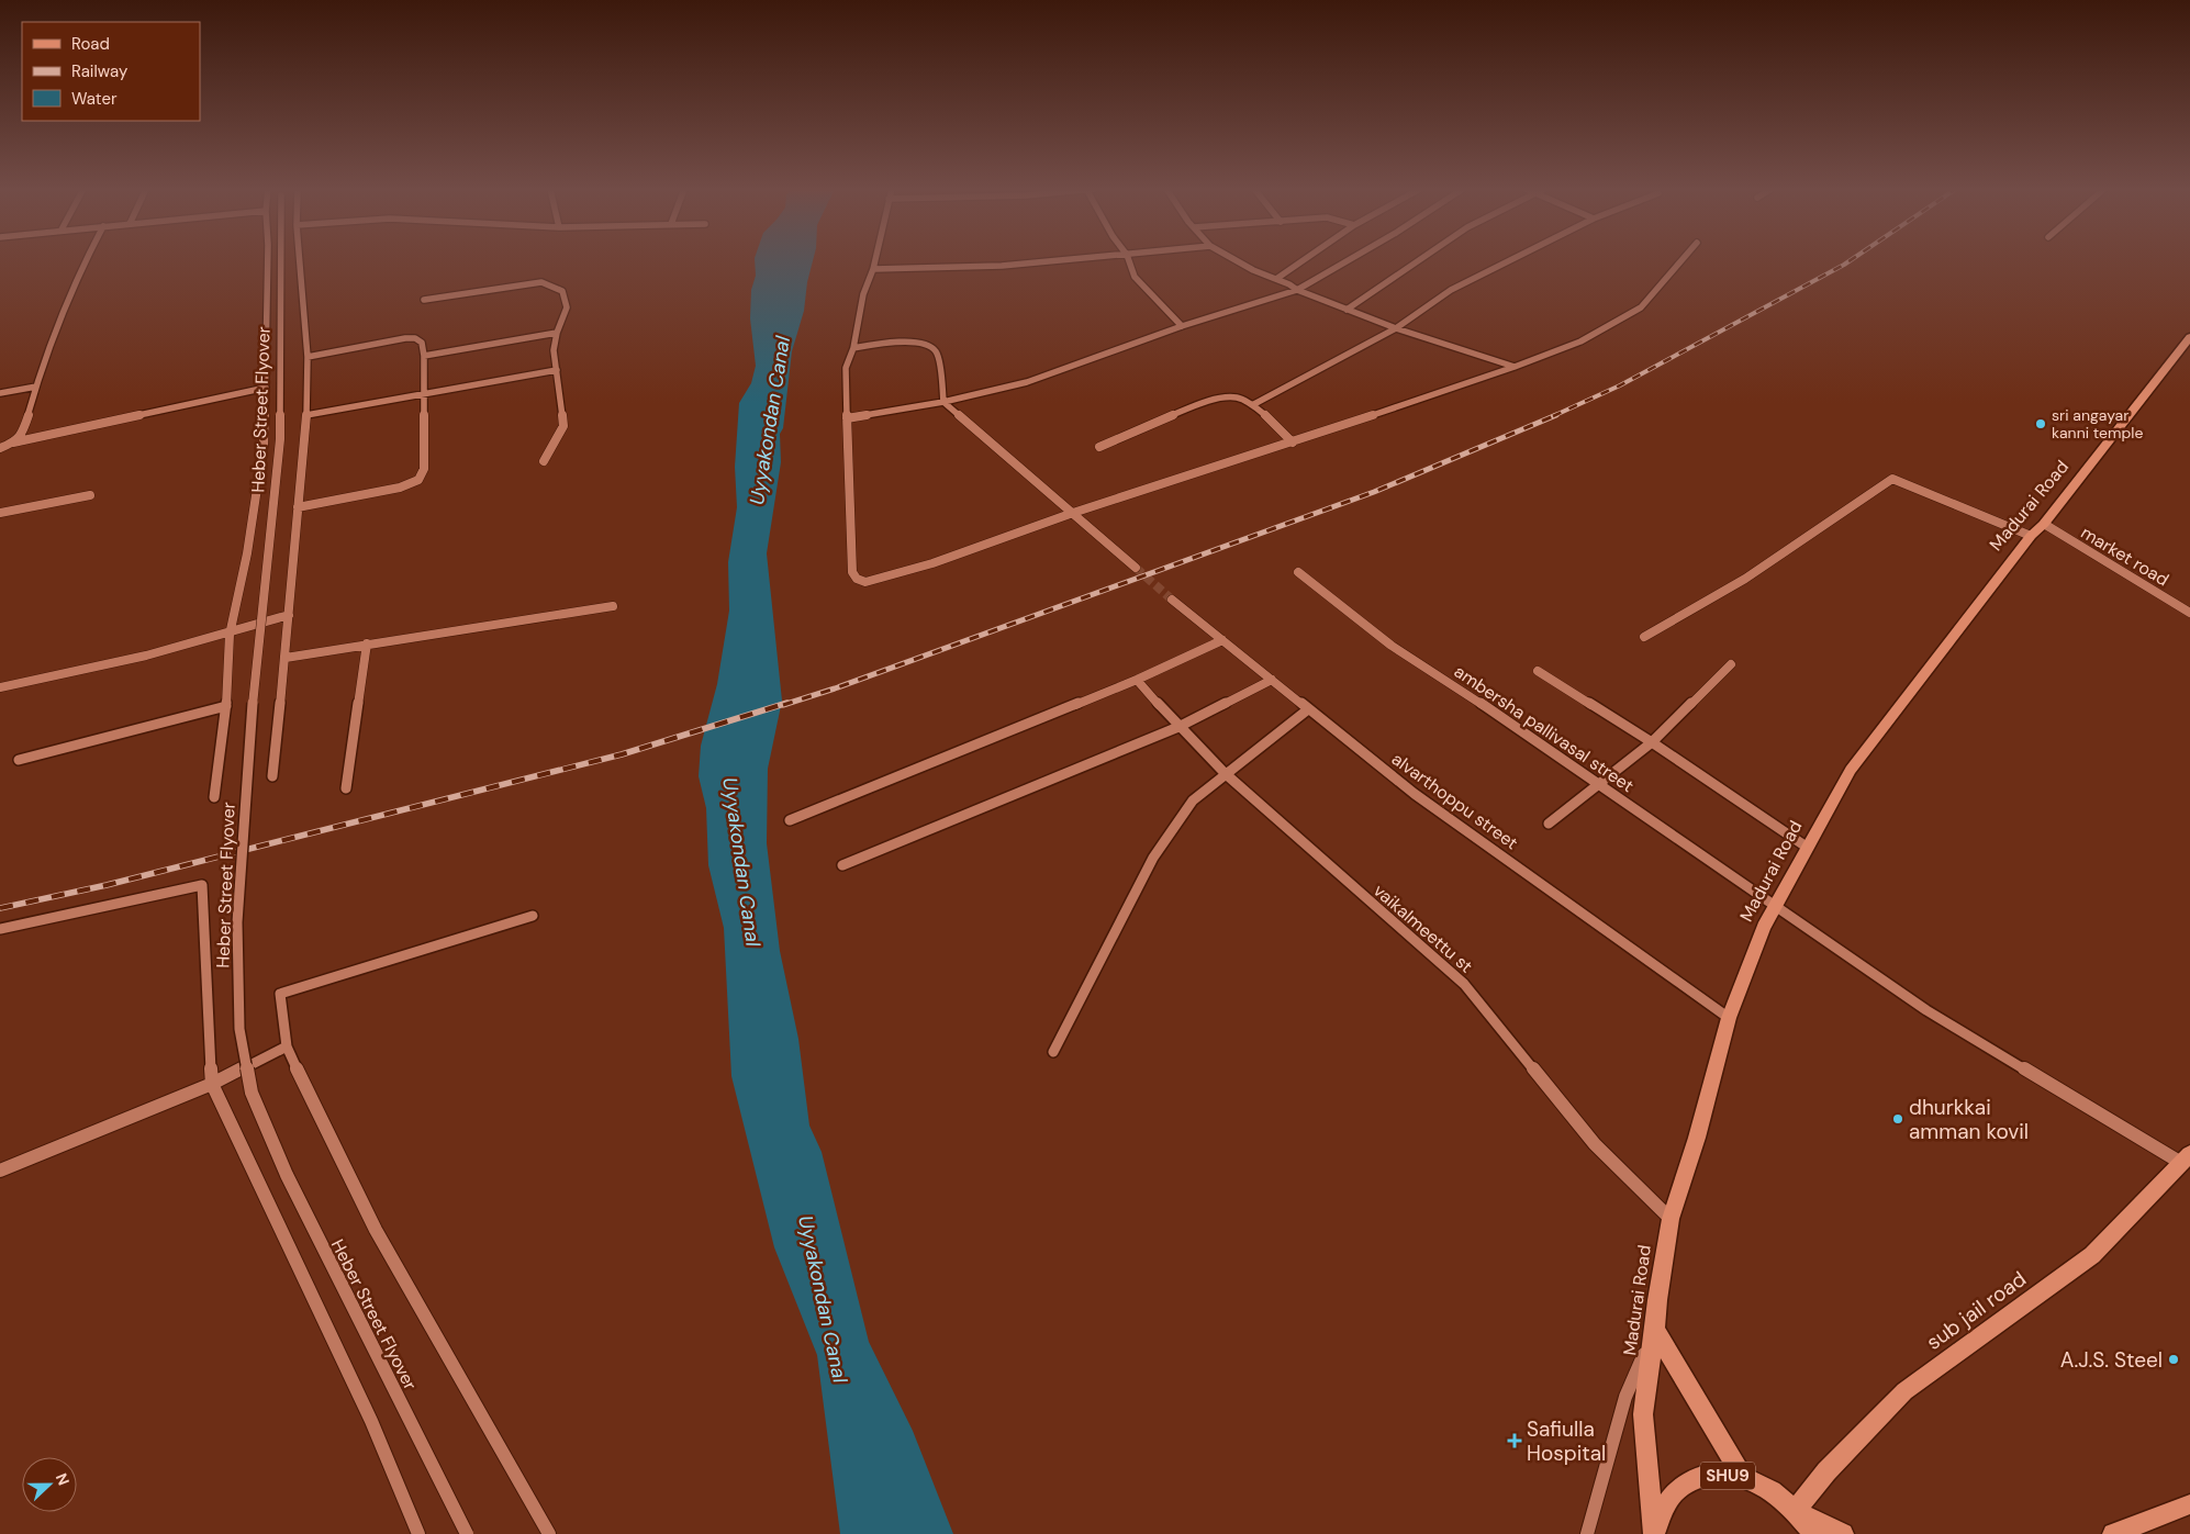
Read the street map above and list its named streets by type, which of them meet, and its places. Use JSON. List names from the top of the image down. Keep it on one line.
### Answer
{"streets":{"main road":["Madurai Road","sub jail road","SHU9"],"street":["Heber Street Flyover","market road","ambersha pallivasal street","alvarthoppu street","vaikalmeettu st"]},"crossings":[["Madurai Road","market road"],["Madurai Road","ambersha pallivasal street"],["Madurai Road","alvarthoppu street"],["Madurai Road","vaikalmeettu st"],["Madurai Road","SHU9"],["sub jail road","SHU9"]],"water":["Uyyakondan Canal"],"places":{"other":["sri angayar kanni temple","dhurkkai amman kovil","A.J.S. Steel"],"health":["Safiulla Hospital"]},"legend":["Road","Railway","Water"],"north":"right"}
